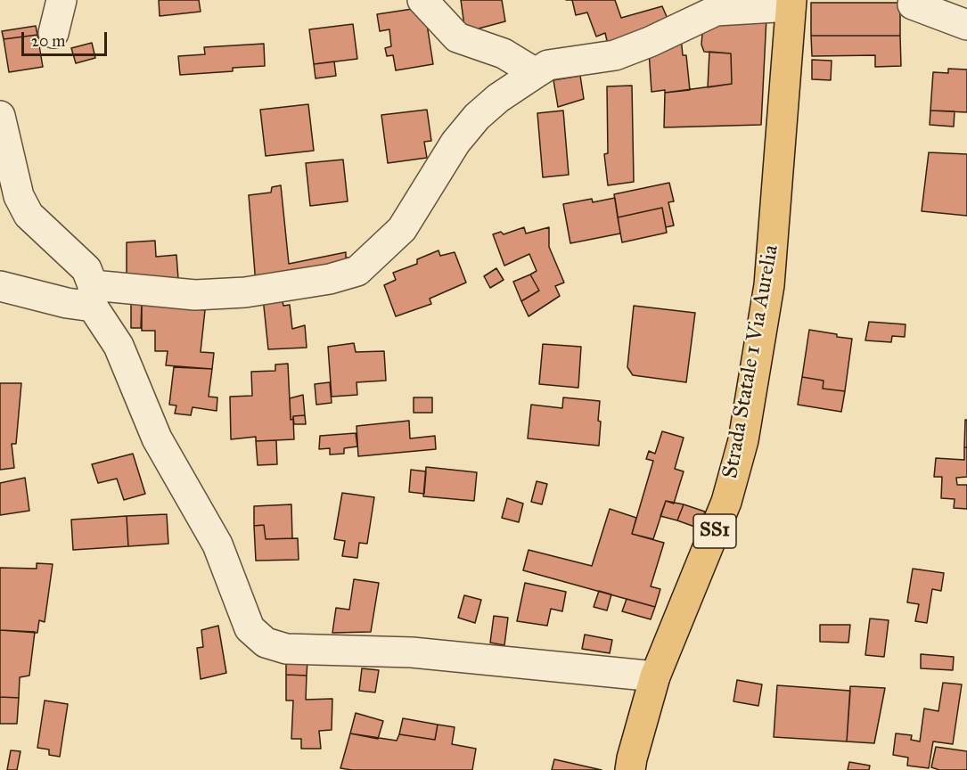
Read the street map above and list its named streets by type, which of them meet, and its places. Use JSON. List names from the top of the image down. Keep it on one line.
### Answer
{"streets":{"main road":["Strada Statale 1 Via Aurelia","SS1"]},"scale_bar":"20 m"}
